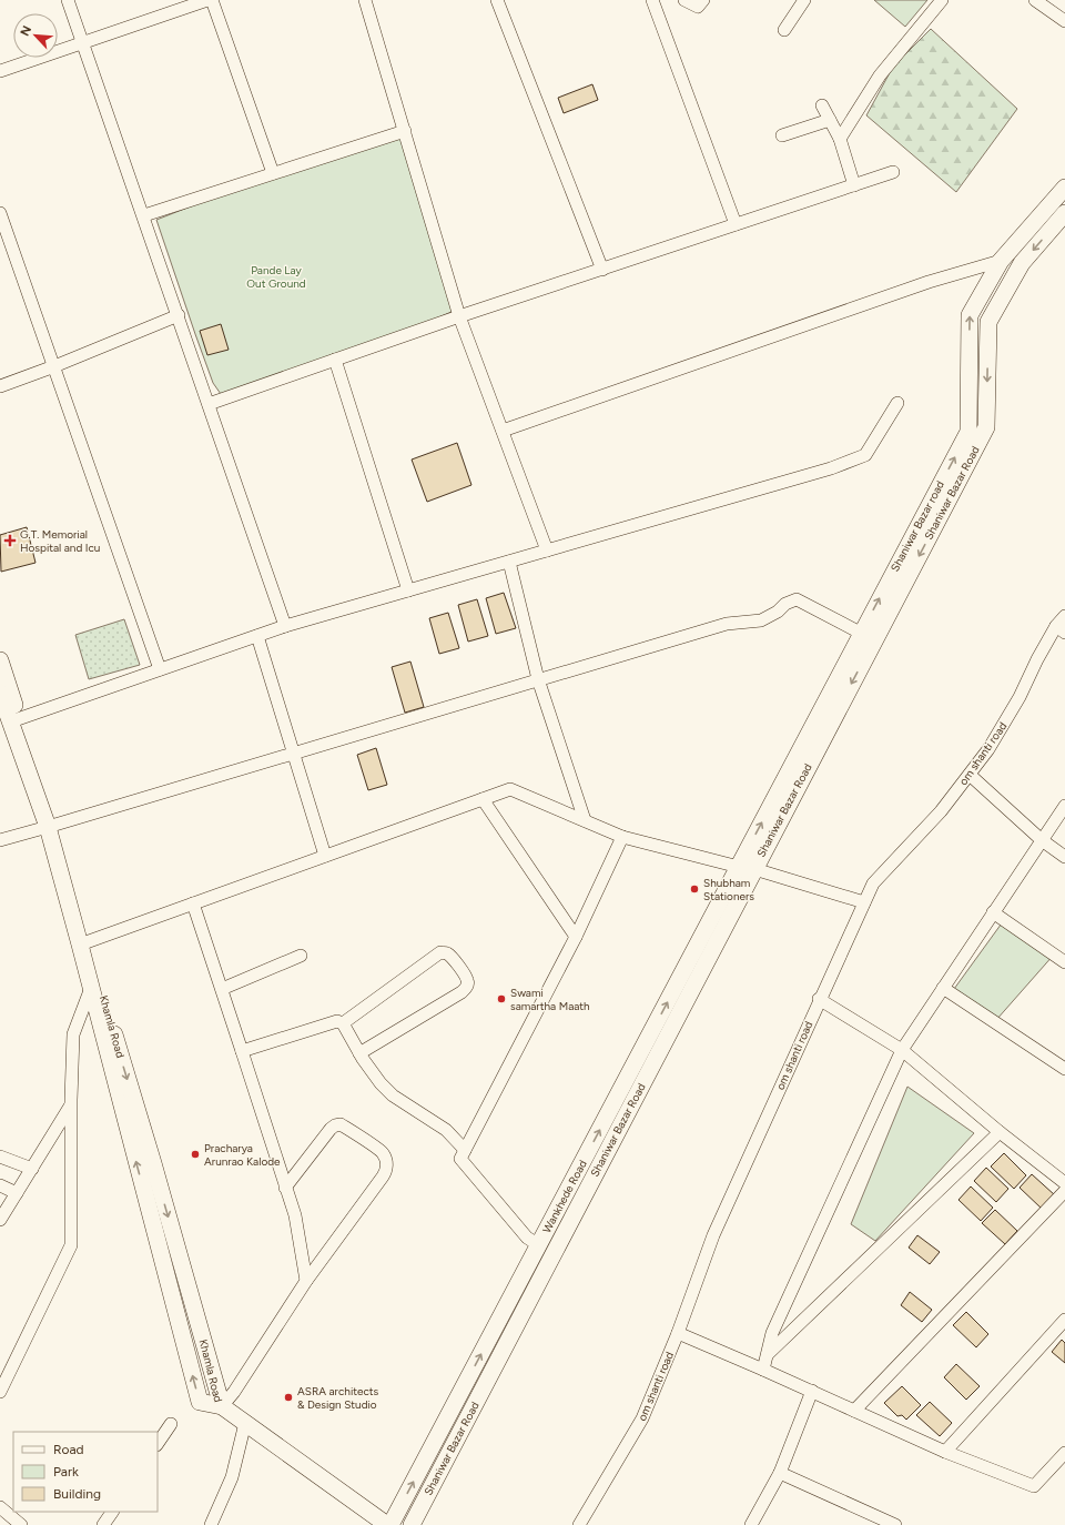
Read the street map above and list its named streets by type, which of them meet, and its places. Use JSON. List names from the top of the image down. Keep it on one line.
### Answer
{"streets":{"main road":["Shaniwar Bazar Road","Shaniwar Bazar road","Khamla Road","Wankhede Road"],"street":["om shanti road"]},"crossings":[["Shaniwar Bazar Road","Shaniwar Bazar road"],["Shaniwar Bazar Road","Wankhede Road"],["Shaniwar Bazar road","Wankhede Road"]],"one_way":["Shaniwar Bazar Road","Shaniwar Bazar road","Wankhede Road"],"parks":["Pande Lay Out Ground"],"places":{"health":["G.T. Memorial Hospital and Icu"],"other":["Shubham Stationers","Swami samartha Maath","Pracharya Arunrao Kalode","ASRA architects & Design Studio"]},"legend":["Road","Park","Building"],"north":"top left"}
